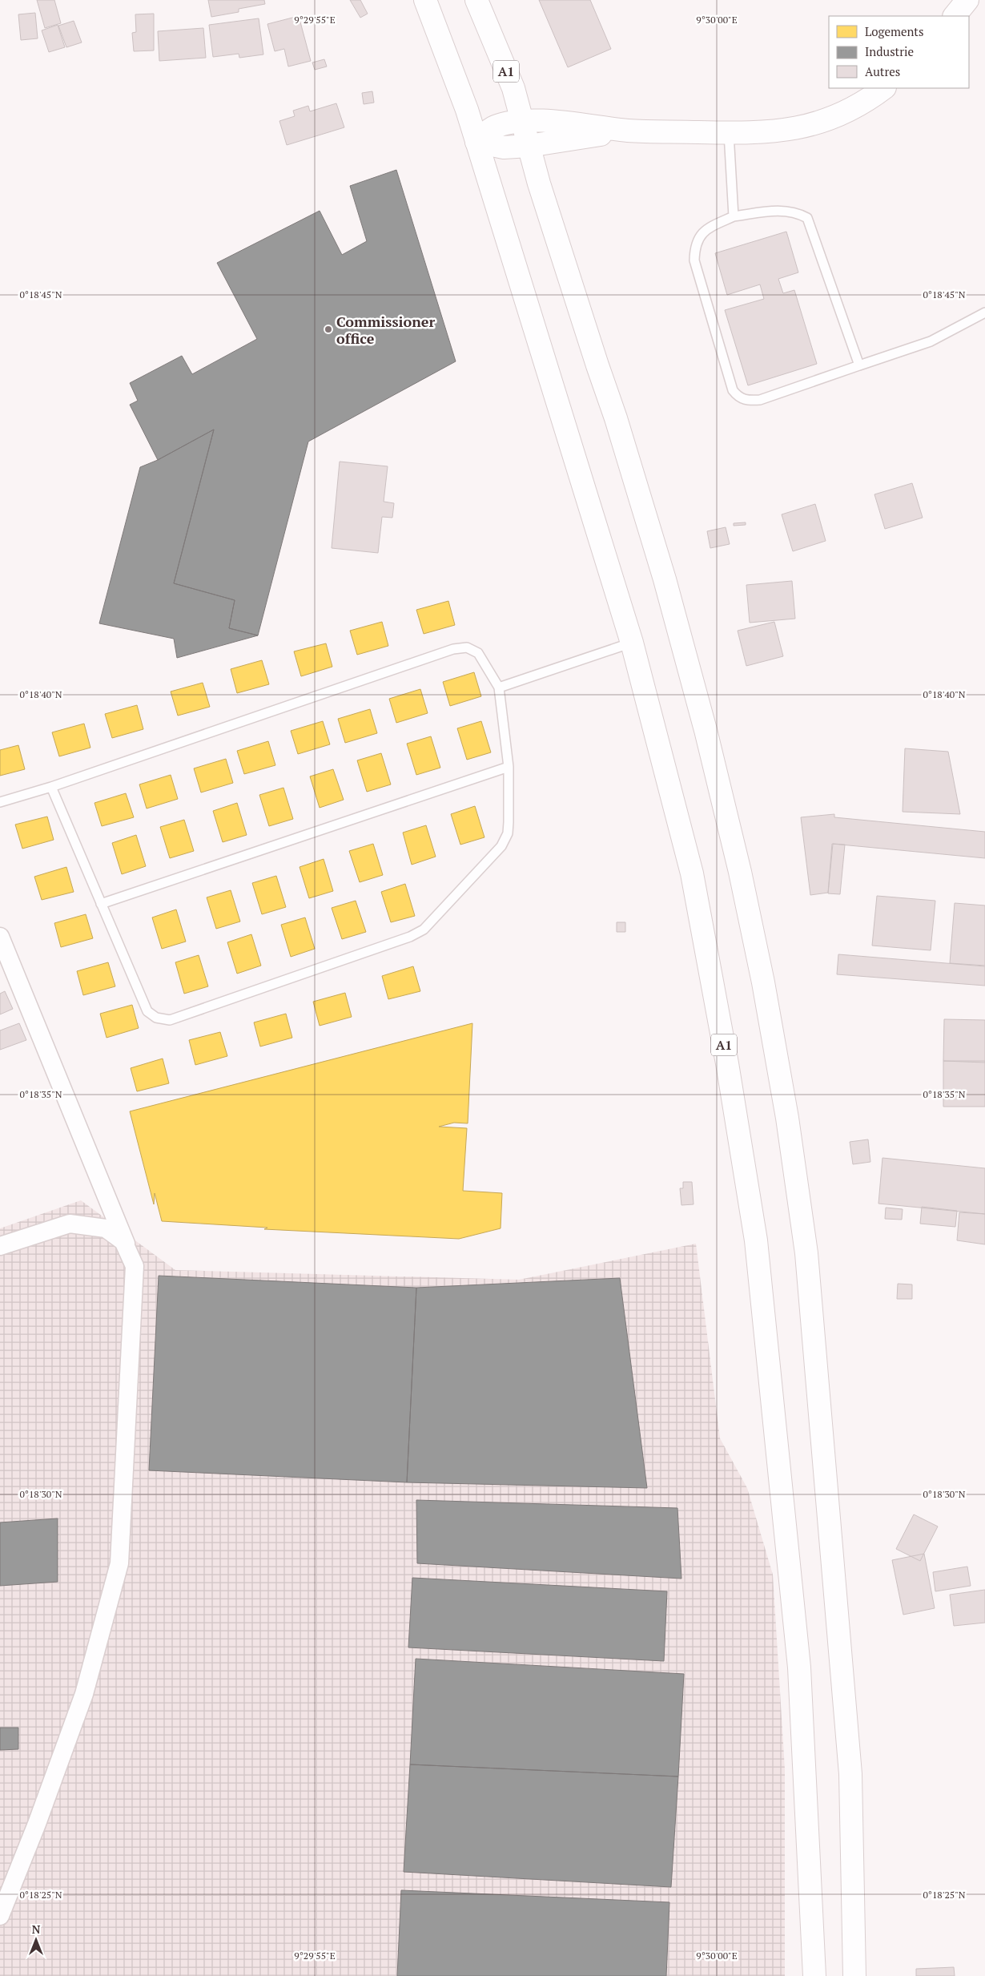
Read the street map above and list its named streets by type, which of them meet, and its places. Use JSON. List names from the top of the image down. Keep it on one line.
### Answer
{"streets":{"main road":["A1"]},"places":["Commissioner office"],"legend":["Logements","Industrie","Autres"],"north":"top","coordinates":["9°29'55\"E","9°30'00\"E","0°18'45\"N","0°18'40\"N","0°18'35\"N","0°18'30\"N","0°18'25\"N"]}
